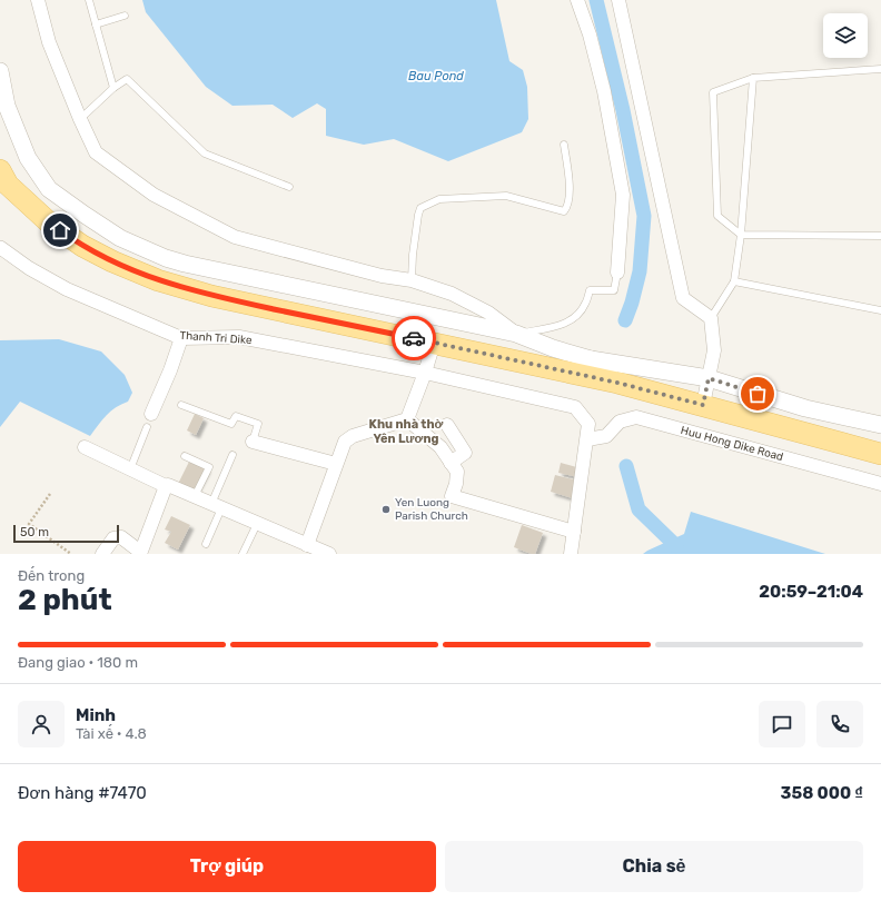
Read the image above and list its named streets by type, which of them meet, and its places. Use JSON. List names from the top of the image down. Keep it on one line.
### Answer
{"streets":{"street":["Thanh Tri Dike","Huu Hong Dike Road"]},"crossings":[["Thanh Tri Dike","Huu Hong Dike Road"]],"districts":["Khu nhà thờ Yên Lương"],"water":["Bau Pond"],"places":["Yen Luong Parish Church"],"scale_bar":"50 m","page":{"scale":"50 m","heading":["2 phút","Đến trong","20:59–21:04"],"panel":["Minh","Tài xế · 4.8","Đơn hàng #7470","358 000 ₫"],"bar":"Đang giao · 180 m","buttons":["Trợ giúp","Chia sẻ"]}}
